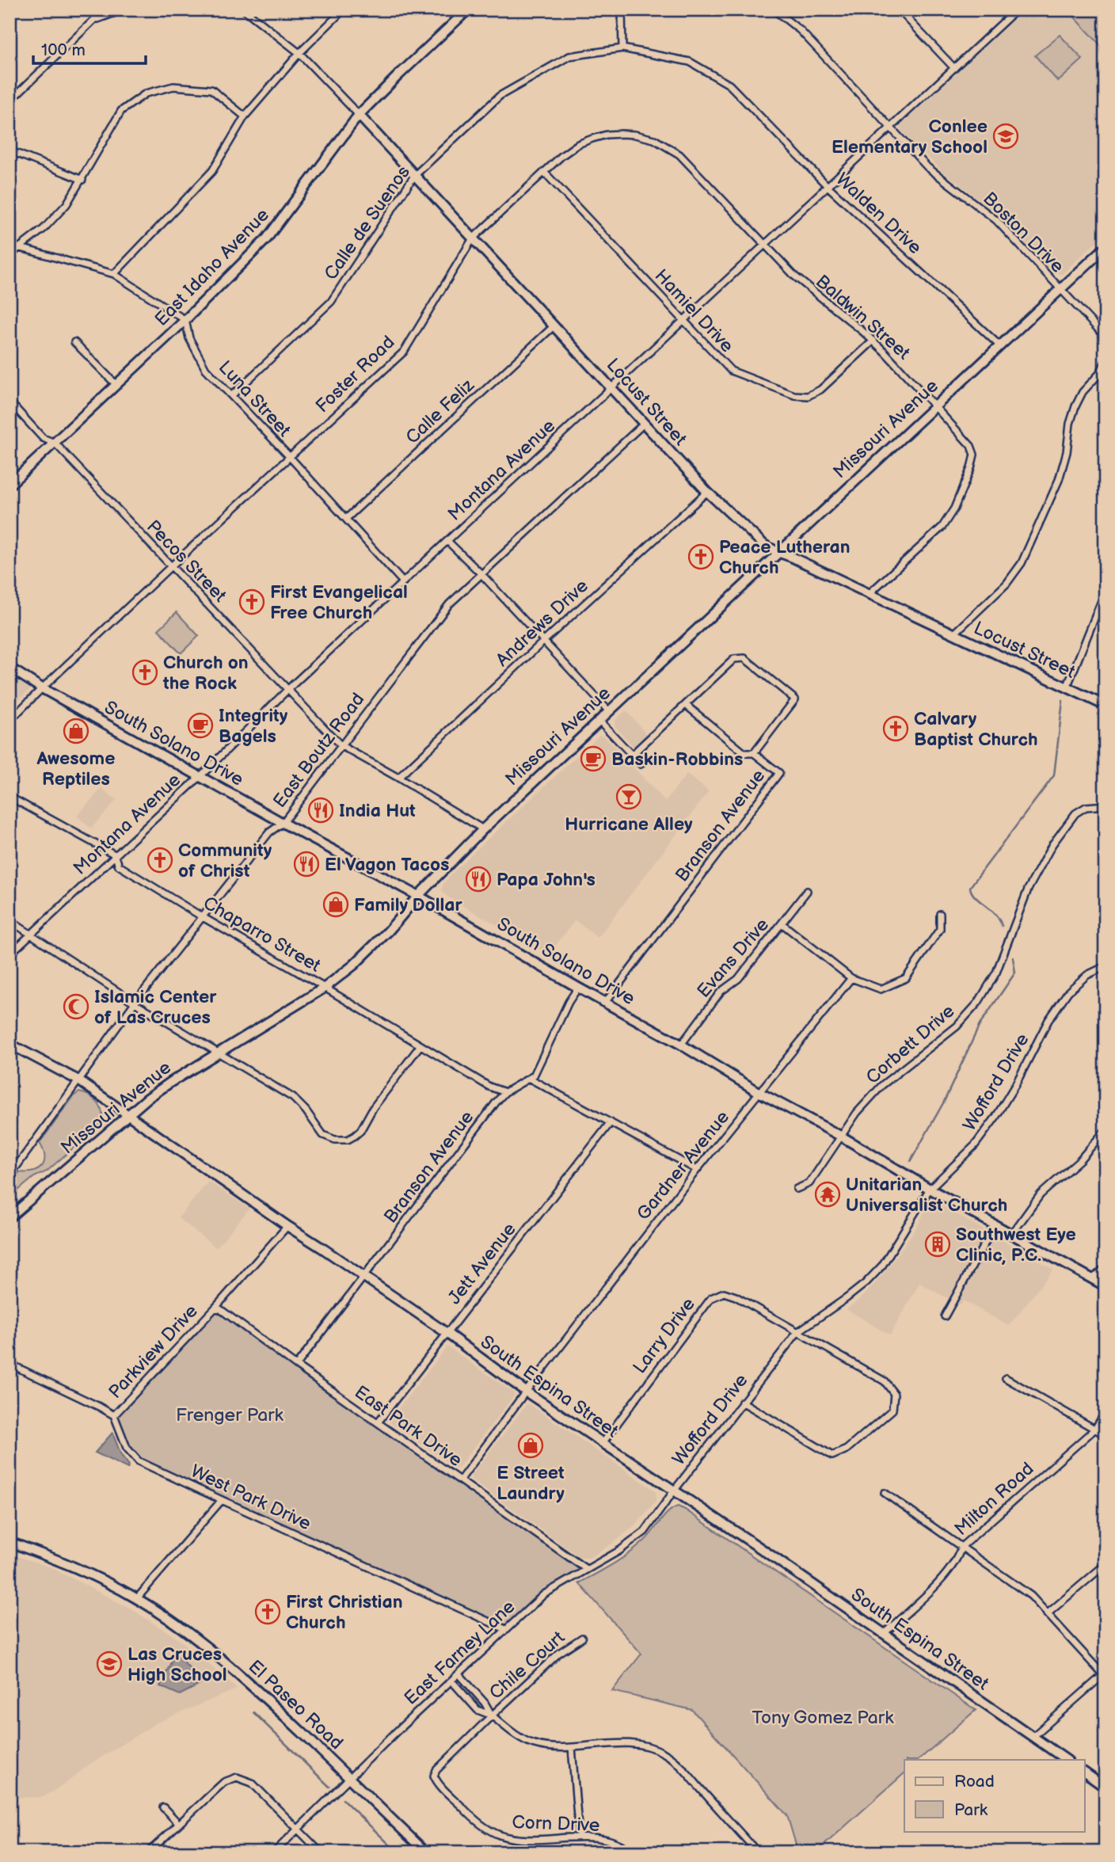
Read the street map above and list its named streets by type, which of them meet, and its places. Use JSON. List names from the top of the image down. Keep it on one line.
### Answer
{"streets":{"street":["Walden Drive","Calle de Suenos","Boston Drive","East Idaho Avenue","Hamiel Drive","Baldwin Street","Foster Road","Luna Street","Locust Street","Calle Feliz","Missouri Avenue","Montana Avenue","Pecos Street","Andrews Drive","South Solano Drive","East Boutz Road","Branson Avenue","Chaparro Street","Evans Drive","Corbett Drive","Wofford Drive","Gardner Avenue","Jett Avenue","Larry Drive","Parkview Drive","South Espina Street","East Park Drive","West Park Drive","Milton Road","East Farney Lane","Chile Court","El Paseo Road","Corn Drive"]},"crossings":[["Walden Drive","Calle de Suenos"],["Walden Drive","Missouri Avenue"],["Walden Drive","Montana Avenue"],["Calle de Suenos","Luna Street"],["Calle de Suenos","Locust Street"],["Boston Drive","Missouri Avenue"],["Boston Drive","Montana Avenue"],["East Idaho Avenue","Luna Street"],["East Idaho Avenue","Locust Street"],["East Idaho Avenue","Pecos Street"],["Hamiel Drive","Baldwin Street"],["Hamiel Drive","Foster Road"],["Hamiel Drive","Montana Avenue"],["Baldwin Street","Foster Road"],["Baldwin Street","Locust Street"],["Baldwin Street","Missouri Avenue"],["Baldwin Street","Montana Avenue"],["Foster Road","Luna Street"],["Foster Road","Locust Street"],["Foster Road","Montana Avenue"],["Foster Road","Pecos Street"],["Foster Road","South Solano Drive"],["Luna Street","Calle Feliz"],["Luna Street","Montana Avenue"],["Locust Street","Calle Feliz"],["Locust Street","Missouri Avenue"],["Locust Street","Montana Avenue"],["Locust Street","Andrews Drive"],["Locust Street","East Boutz Road"],["Missouri Avenue","Pecos Street"],["Missouri Avenue","South Solano Drive"],["Missouri Avenue","Chaparro Street"],["Missouri Avenue","South Espina Street"],["Montana Avenue","Pecos Street"],["Montana Avenue","South Solano Drive"],["Montana Avenue","Chaparro Street"],["Pecos Street","Andrews Drive"],["Pecos Street","East Boutz Road"],["South Solano Drive","East Boutz Road"],["South Solano Drive","Branson Avenue"],["South Solano Drive","Evans Drive"],["South Solano Drive","Corbett Drive"],["South Solano Drive","Wofford Drive"],["South Solano Drive","Gardner Avenue"],["East Boutz Road","Chaparro Street"],["East Boutz Road","South Espina Street"],["Branson Avenue","Chaparro Street"],["Branson Avenue","South Espina Street"],["Branson Avenue","East Park Drive"],["Wofford Drive","Larry Drive"],["Wofford Drive","South Espina Street"],["Wofford Drive","East Farney Lane"],["Gardner Avenue","South Espina Street"],["Gardner Avenue","East Park Drive"],["Jett Avenue","South Espina Street"],["Jett Avenue","East Park Drive"],["Larry Drive","South Espina Street"],["Parkview Drive","South Espina Street"],["Parkview Drive","East Park Drive"],["Parkview Drive","West Park Drive"],["South Espina Street","Milton Road"],["South Espina Street","East Farney Lane"],["East Park Drive","East Farney Lane"],["West Park Drive","East Farney Lane"],["East Farney Lane","El Paseo Road"],["Chile Court","Corn Drive"]],"parks":["Frenger Park","Tony Gomez Park"],"places":{"school or university":["Conlee Elementary School","Las Cruces High School"],"church":["Peace Lutheran Church","First Evangelical Free Church","Church on the Rock","Calvary Baptist Church","Community of Christ","First Christian Church"],"cafe":["Integrity Bagels","Baskin-Robbins"],"shop":["Awesome Reptiles","Family Dollar","E Street Laundry"],"bar":["Hurricane Alley"],"restaurant":["India Hut","El Vagon Tacos","Papa John's"],"mosque":["Islamic Center of Las Cruces"],"temple":["Unitarian Universalist Church"],"building":["Southwest Eye Clinic, P.C."]},"legend":["Road","Park"],"scale_bar":"100 m"}
